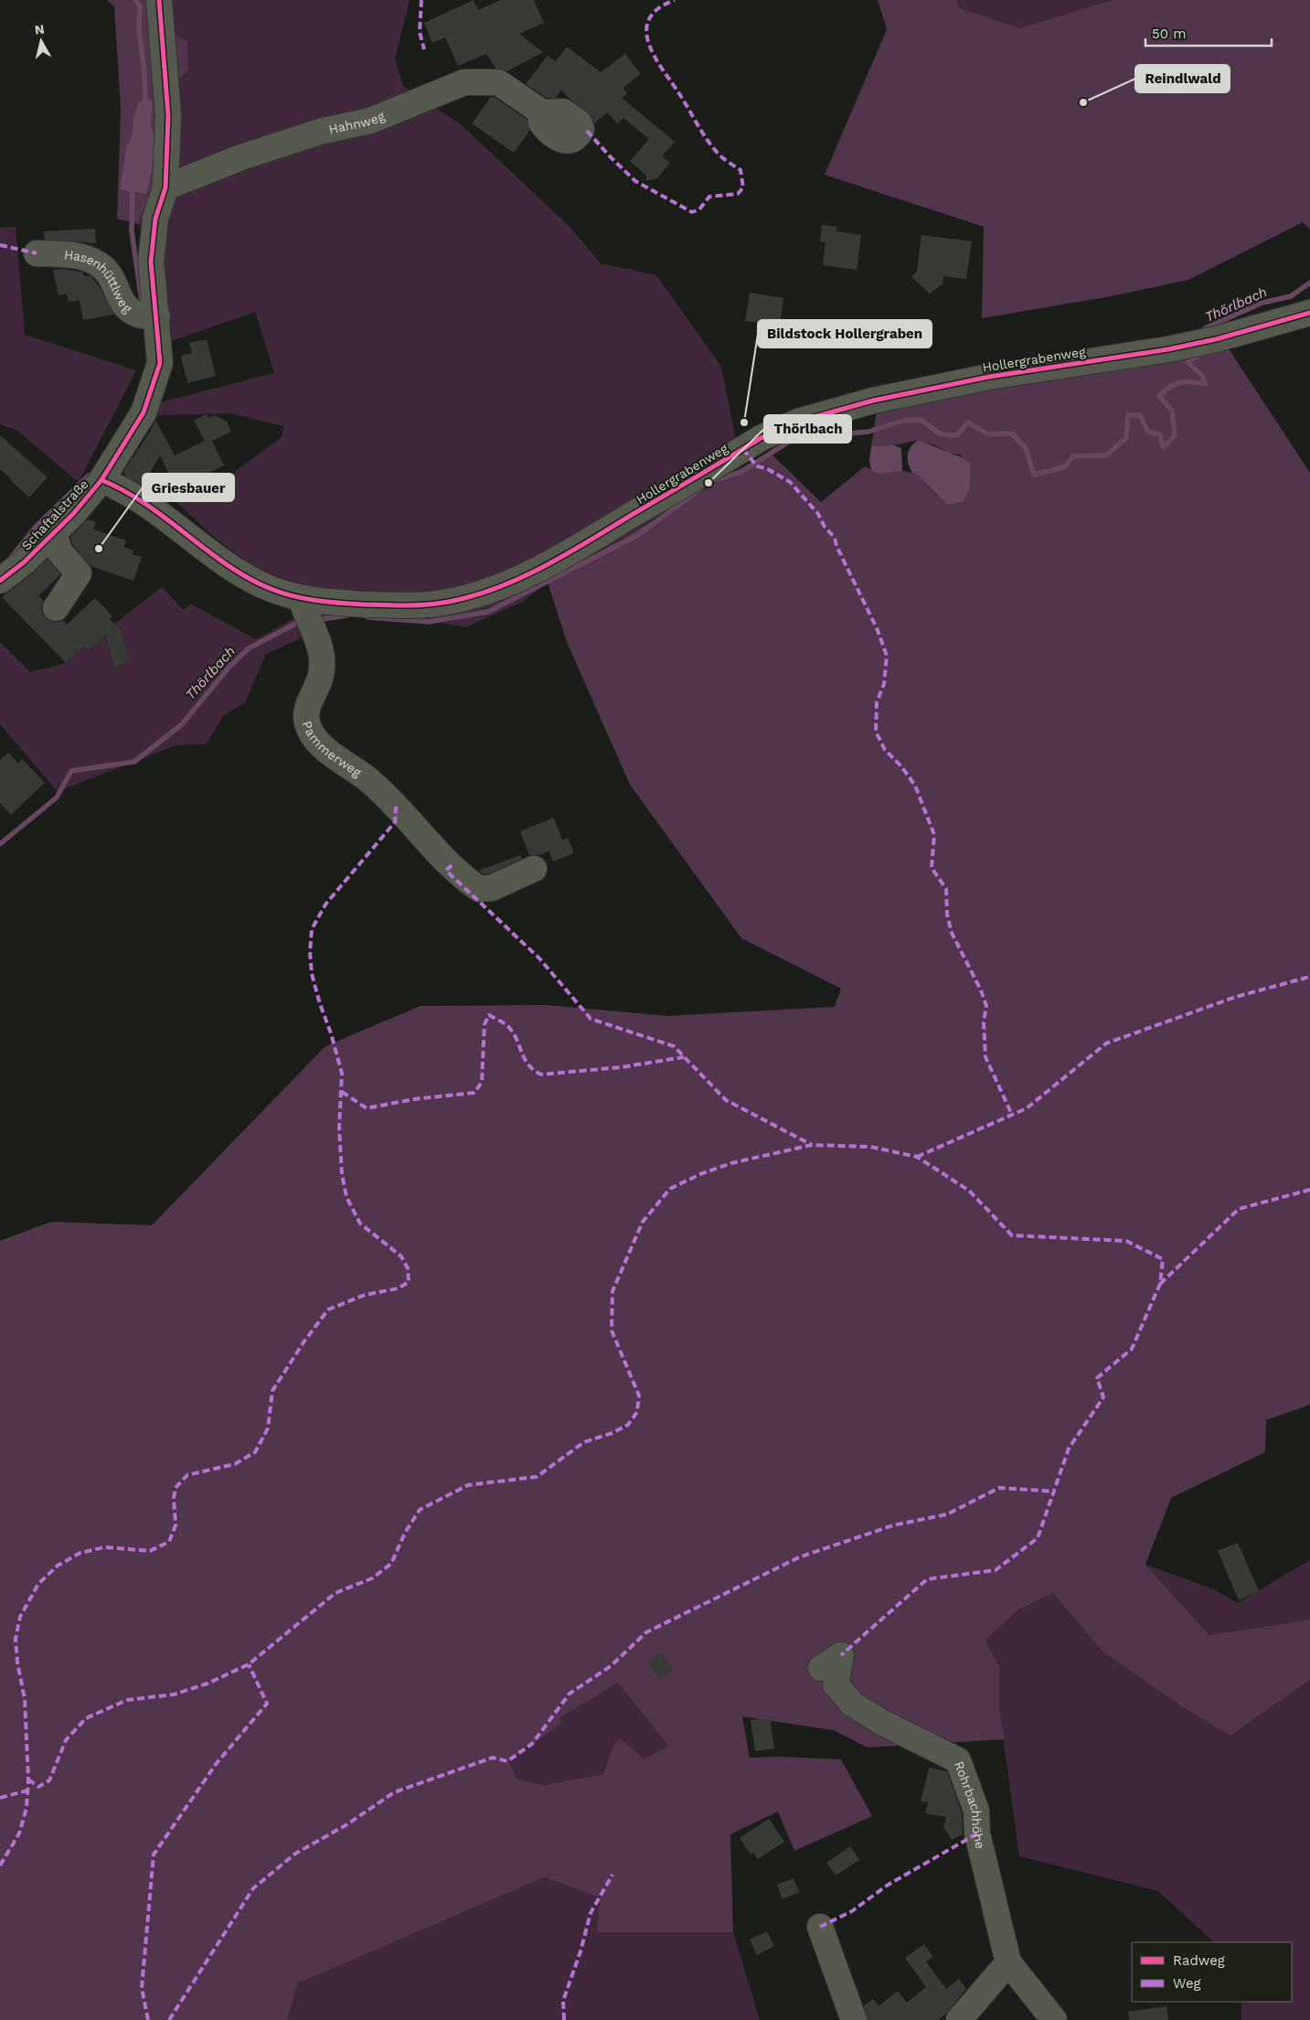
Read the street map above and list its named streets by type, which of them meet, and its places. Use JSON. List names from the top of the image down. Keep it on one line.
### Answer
{"streets":{"street":["Hahnweg","Hasenhüttlweg","Hollergrabenweg","Schaftalstraße","Pammerweg","Rohrbachhöhe"]},"crossings":[["Hahnweg","Schaftalstraße"],["Hasenhüttlweg","Schaftalstraße"],["Hollergrabenweg","Schaftalstraße"],["Hollergrabenweg","Pammerweg"]],"water":["Thörlbach"],"places":["Reindlwald","Bildstock Hollergraben","Thörlbach","Griesbauer"],"legend":["Radweg","Weg"],"scale_bar":"50 m","north":"top"}
